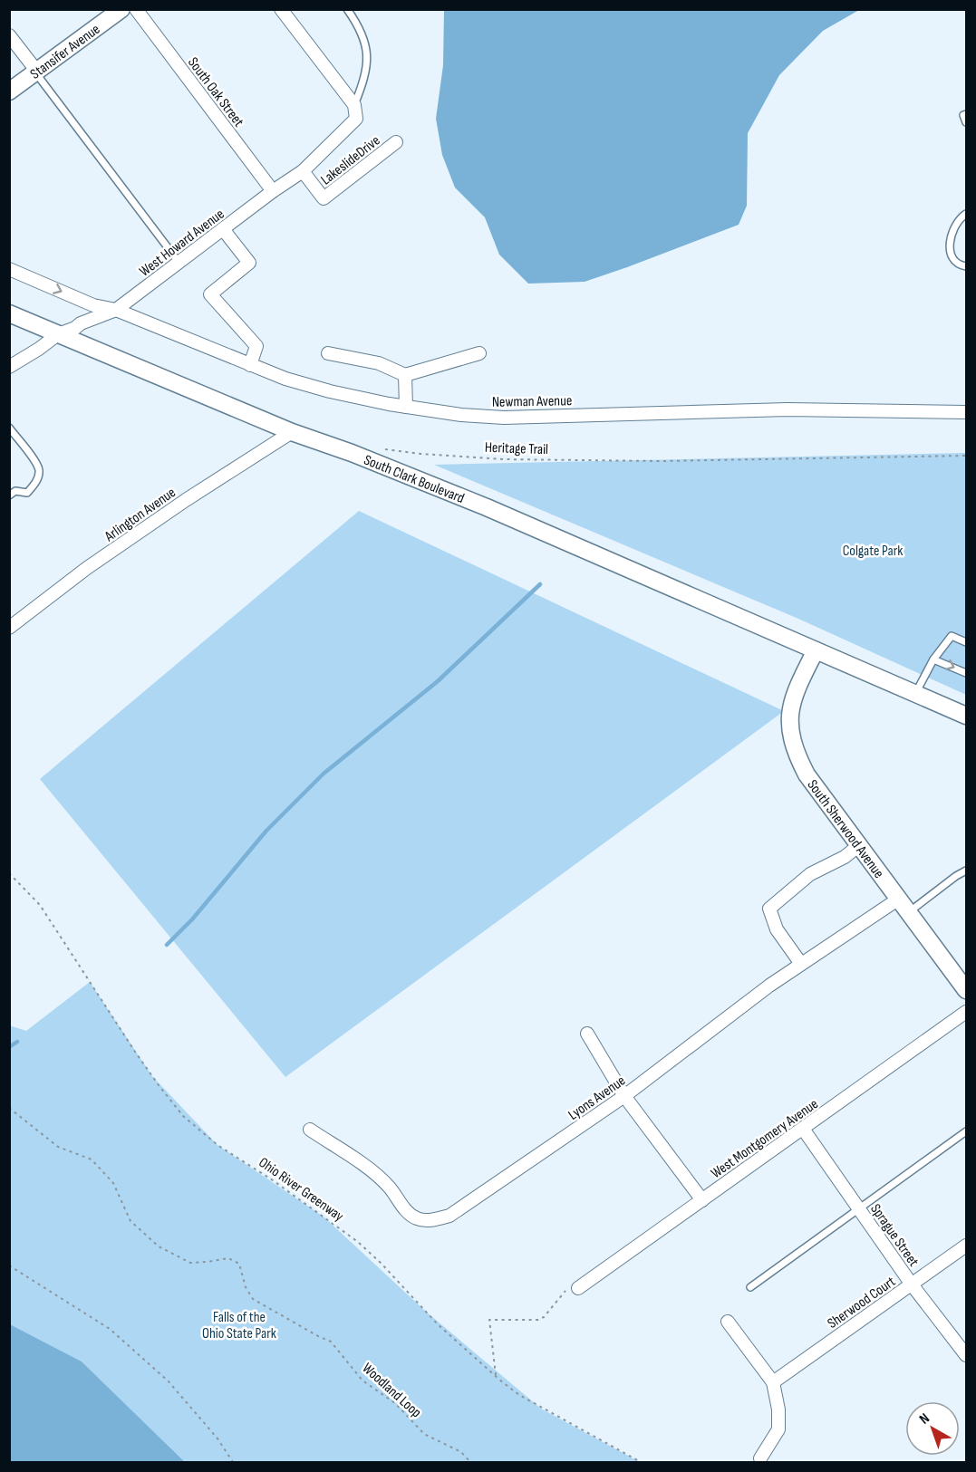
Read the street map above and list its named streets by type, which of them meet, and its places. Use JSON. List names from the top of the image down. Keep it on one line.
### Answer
{"streets":{"street":["Stansifer Avenue","South Oak Street","LakeslideDrive","West Howard Avenue","Newman Avenue","South Clark Boulevard","Arlington Avenue","South Sherwood Avenue","Lyons Avenue","West Montgomery Avenue","Sprague Street","Sherwood Court"],"path":["Heritage Trail","Ohio River Greenway","Woodland Loop"]},"crossings":[["South Oak Street","West Howard Avenue"],["LakeslideDrive","West Howard Avenue"],["West Howard Avenue","Newman Avenue"],["West Howard Avenue","South Clark Boulevard"],["South Clark Boulevard","Arlington Avenue"],["South Clark Boulevard","South Sherwood Avenue"],["South Sherwood Avenue","Lyons Avenue"],["West Montgomery Avenue","Sprague Street"],["Sprague Street","Sherwood Court"]],"parks":["Colgate Park","Falls of the Ohio State Park"],"north":"top left"}
